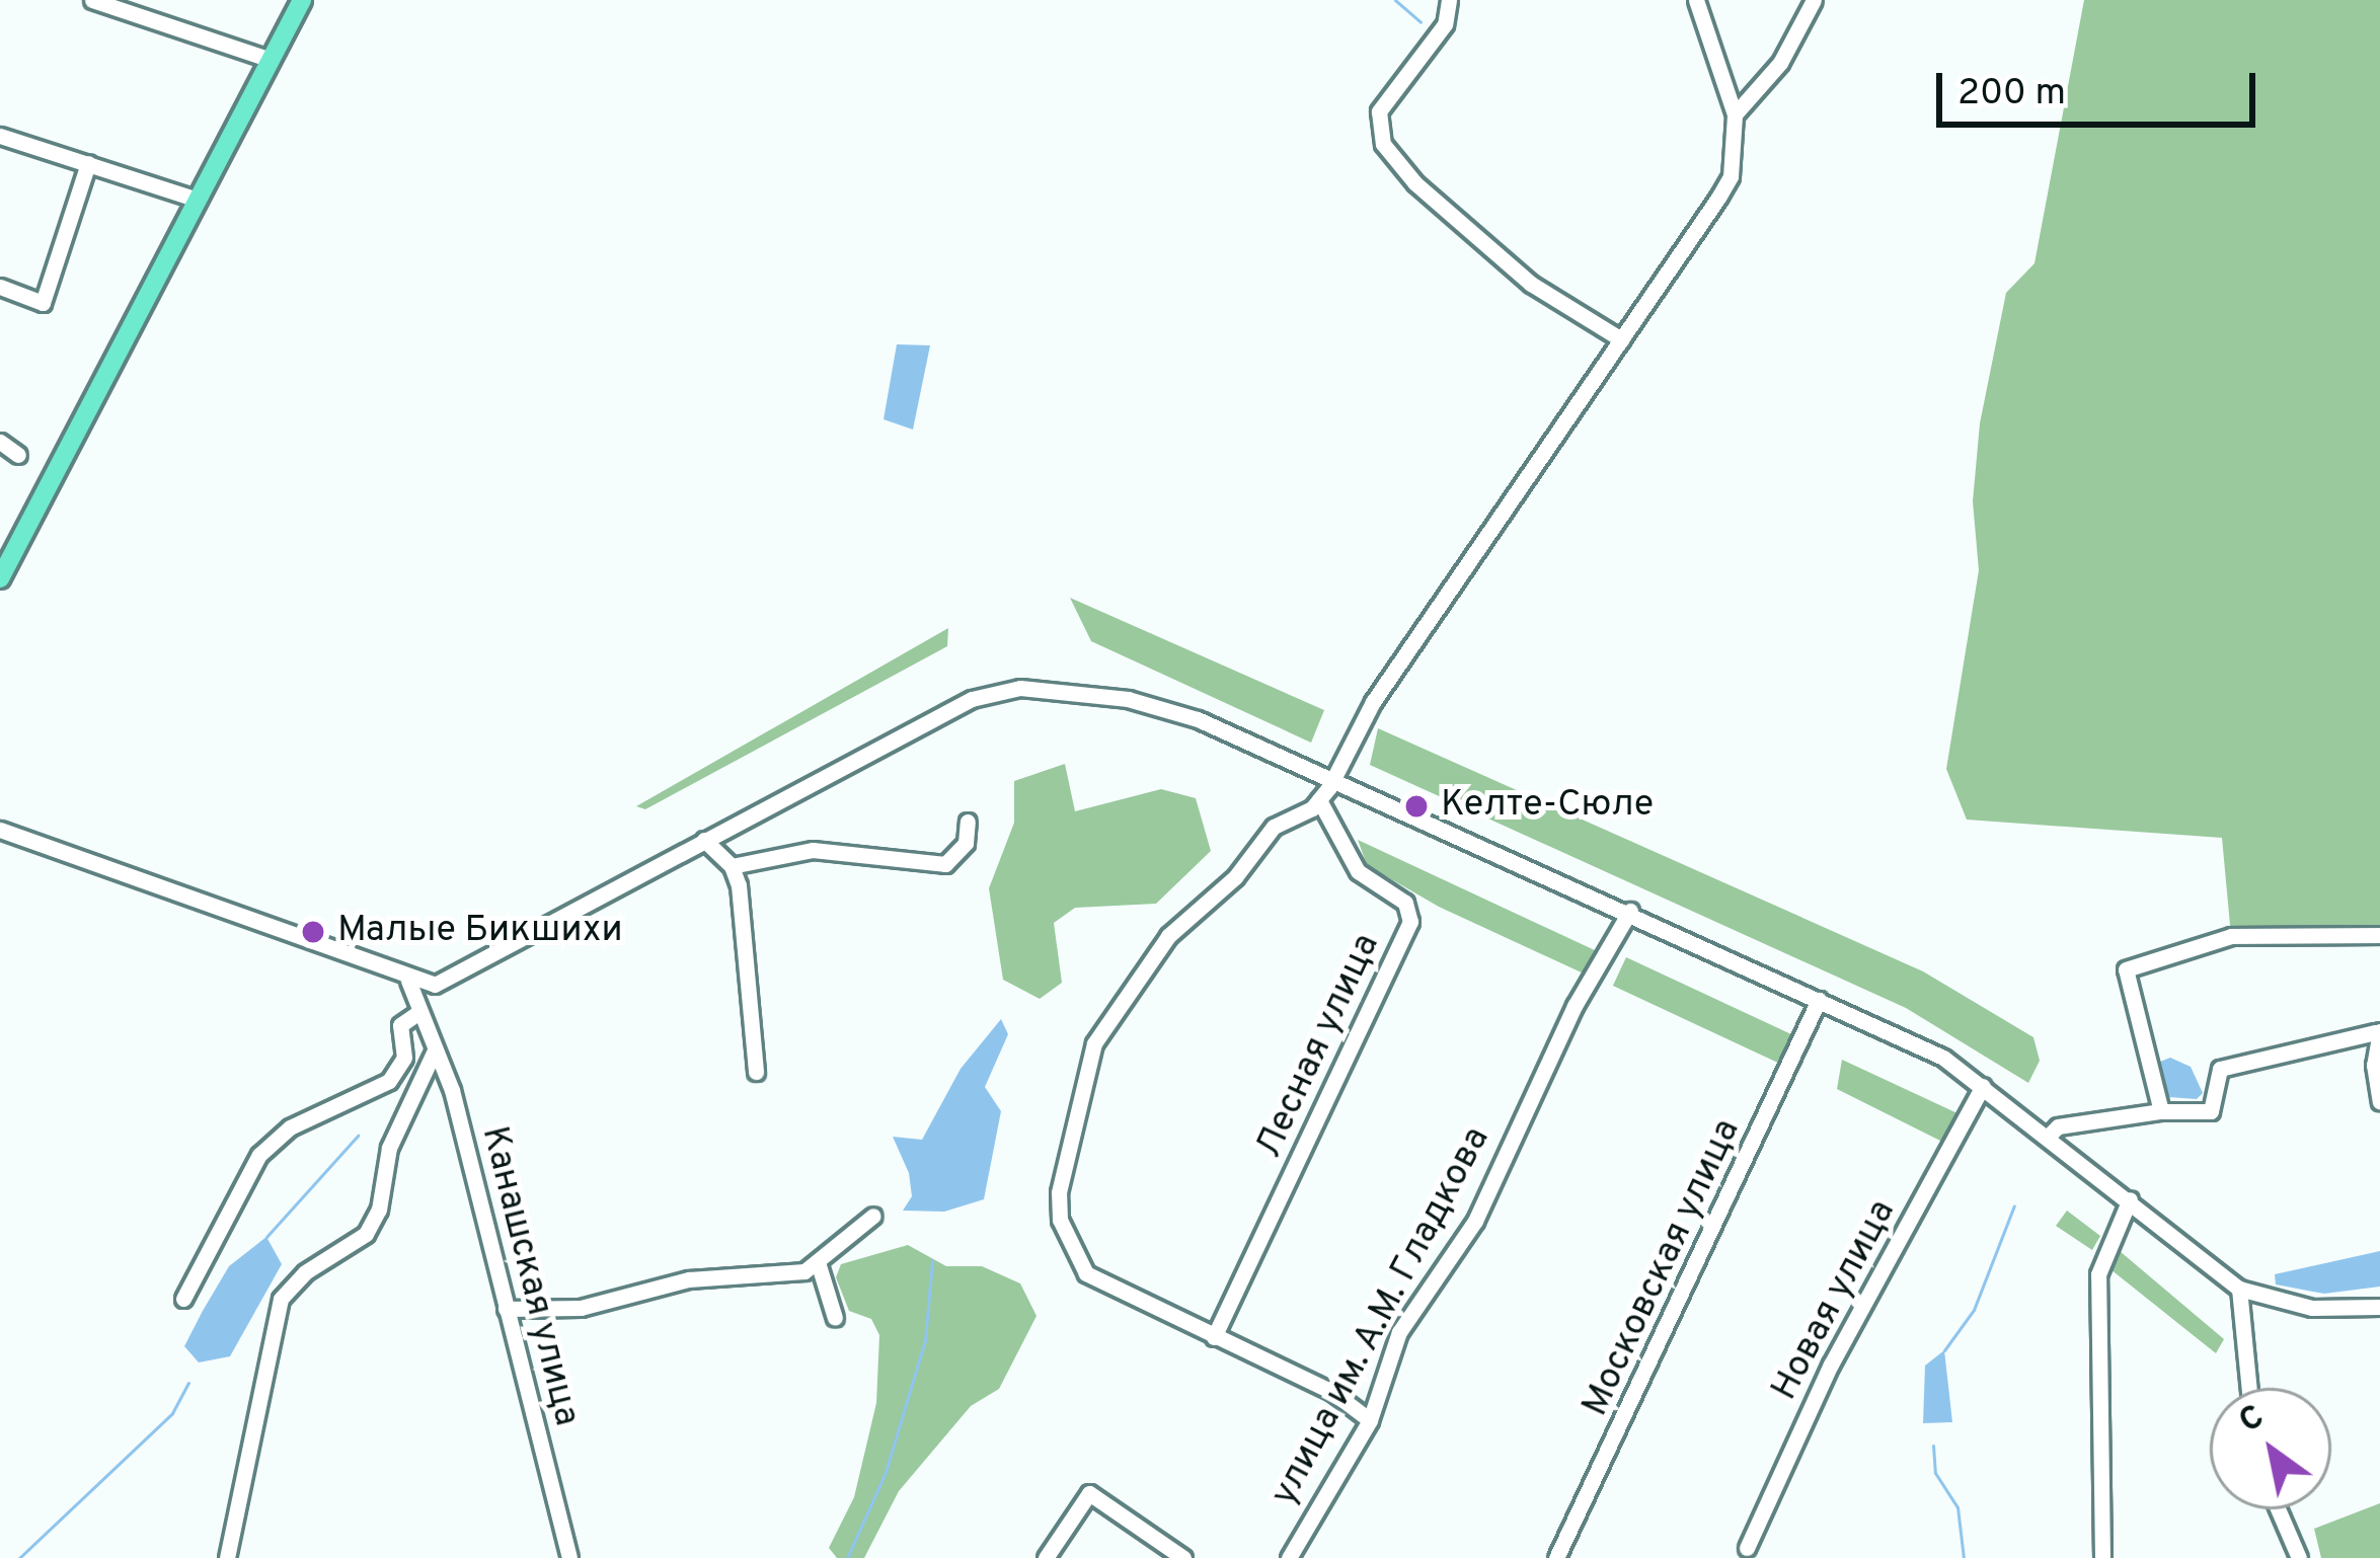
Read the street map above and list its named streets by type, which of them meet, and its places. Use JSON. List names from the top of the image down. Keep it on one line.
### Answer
{"streets":{"street":["Лесная улица","Московская улица","Канашская улица","Новая улица","улица им. А.М. Гладкова"]},"places":["Келте-Сюле","Малые Бикшихи"],"scale_bar":"200 m","north":"top left"}
